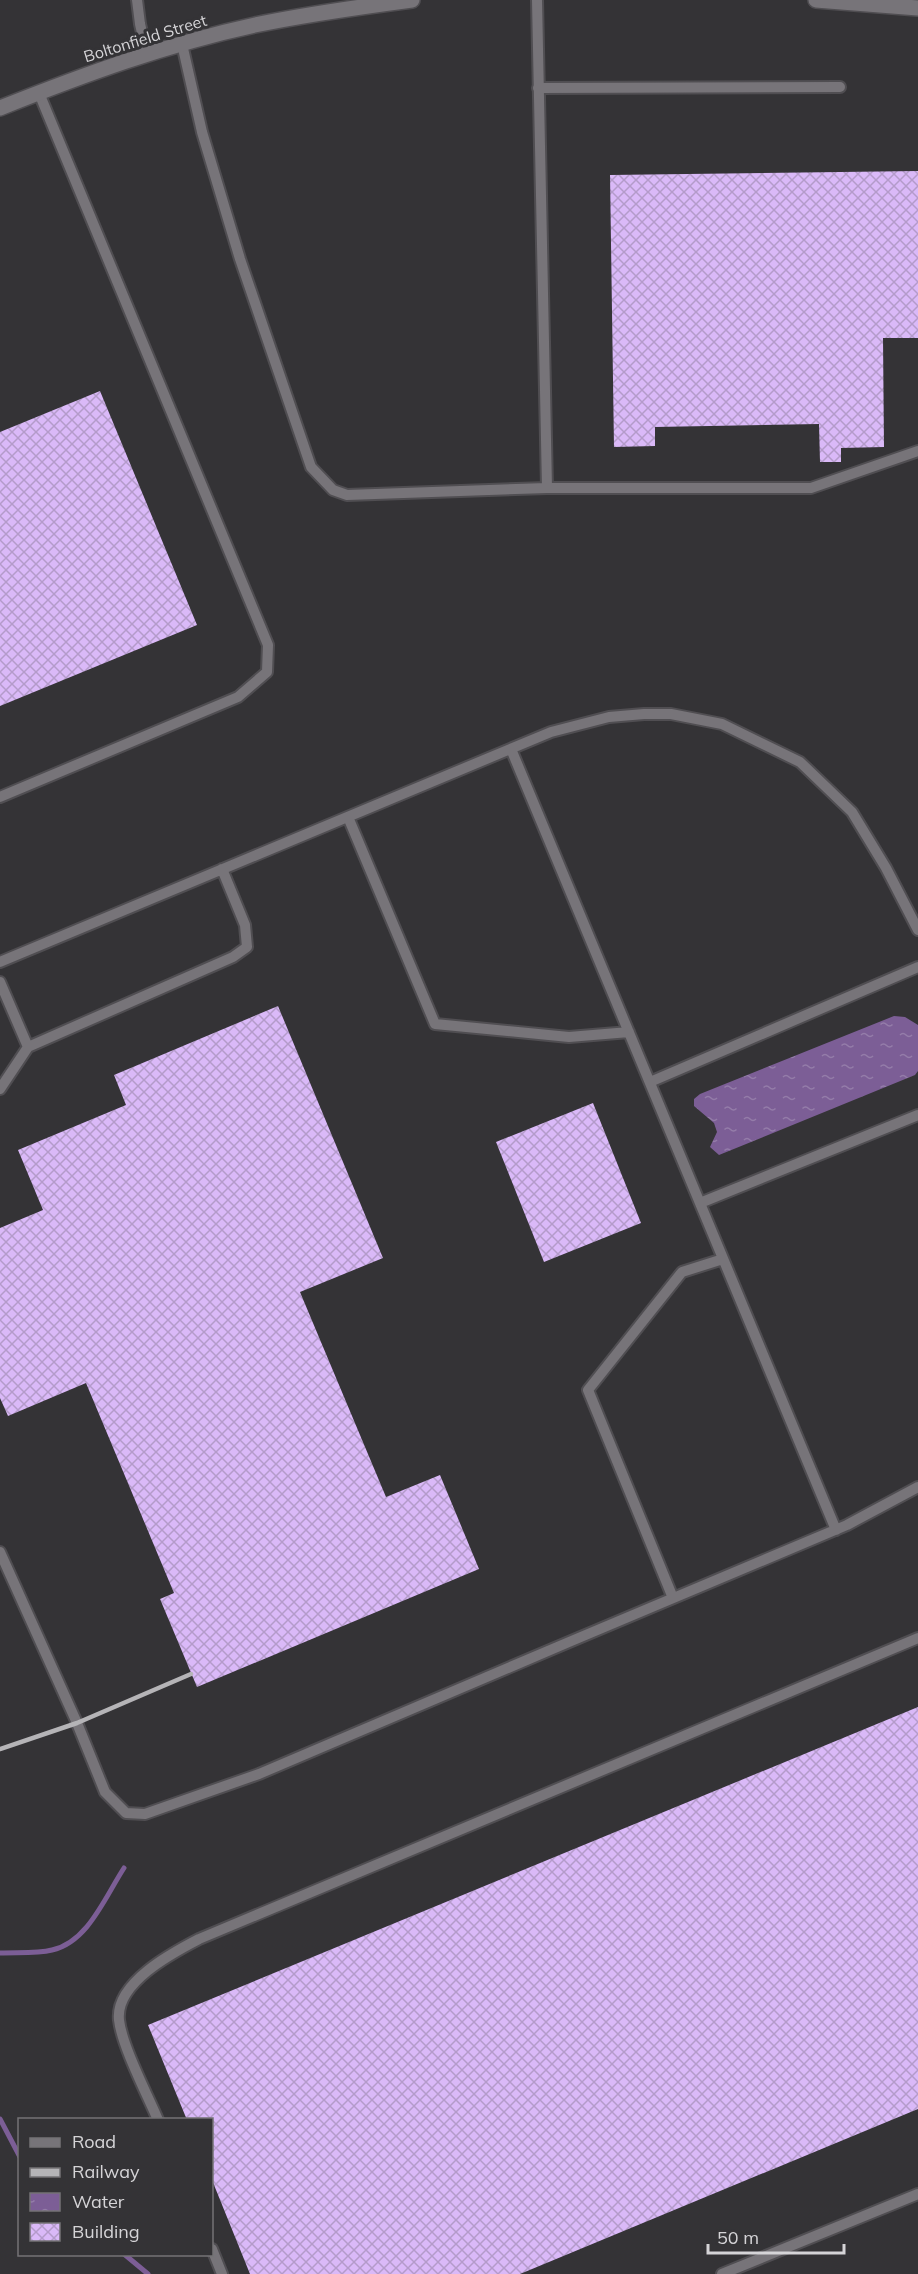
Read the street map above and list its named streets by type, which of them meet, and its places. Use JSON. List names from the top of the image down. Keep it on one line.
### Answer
{"streets":{"street":["Boltonfield Street"]},"legend":["Road","Railway","Water","Building"],"scale_bar":"50 m"}
